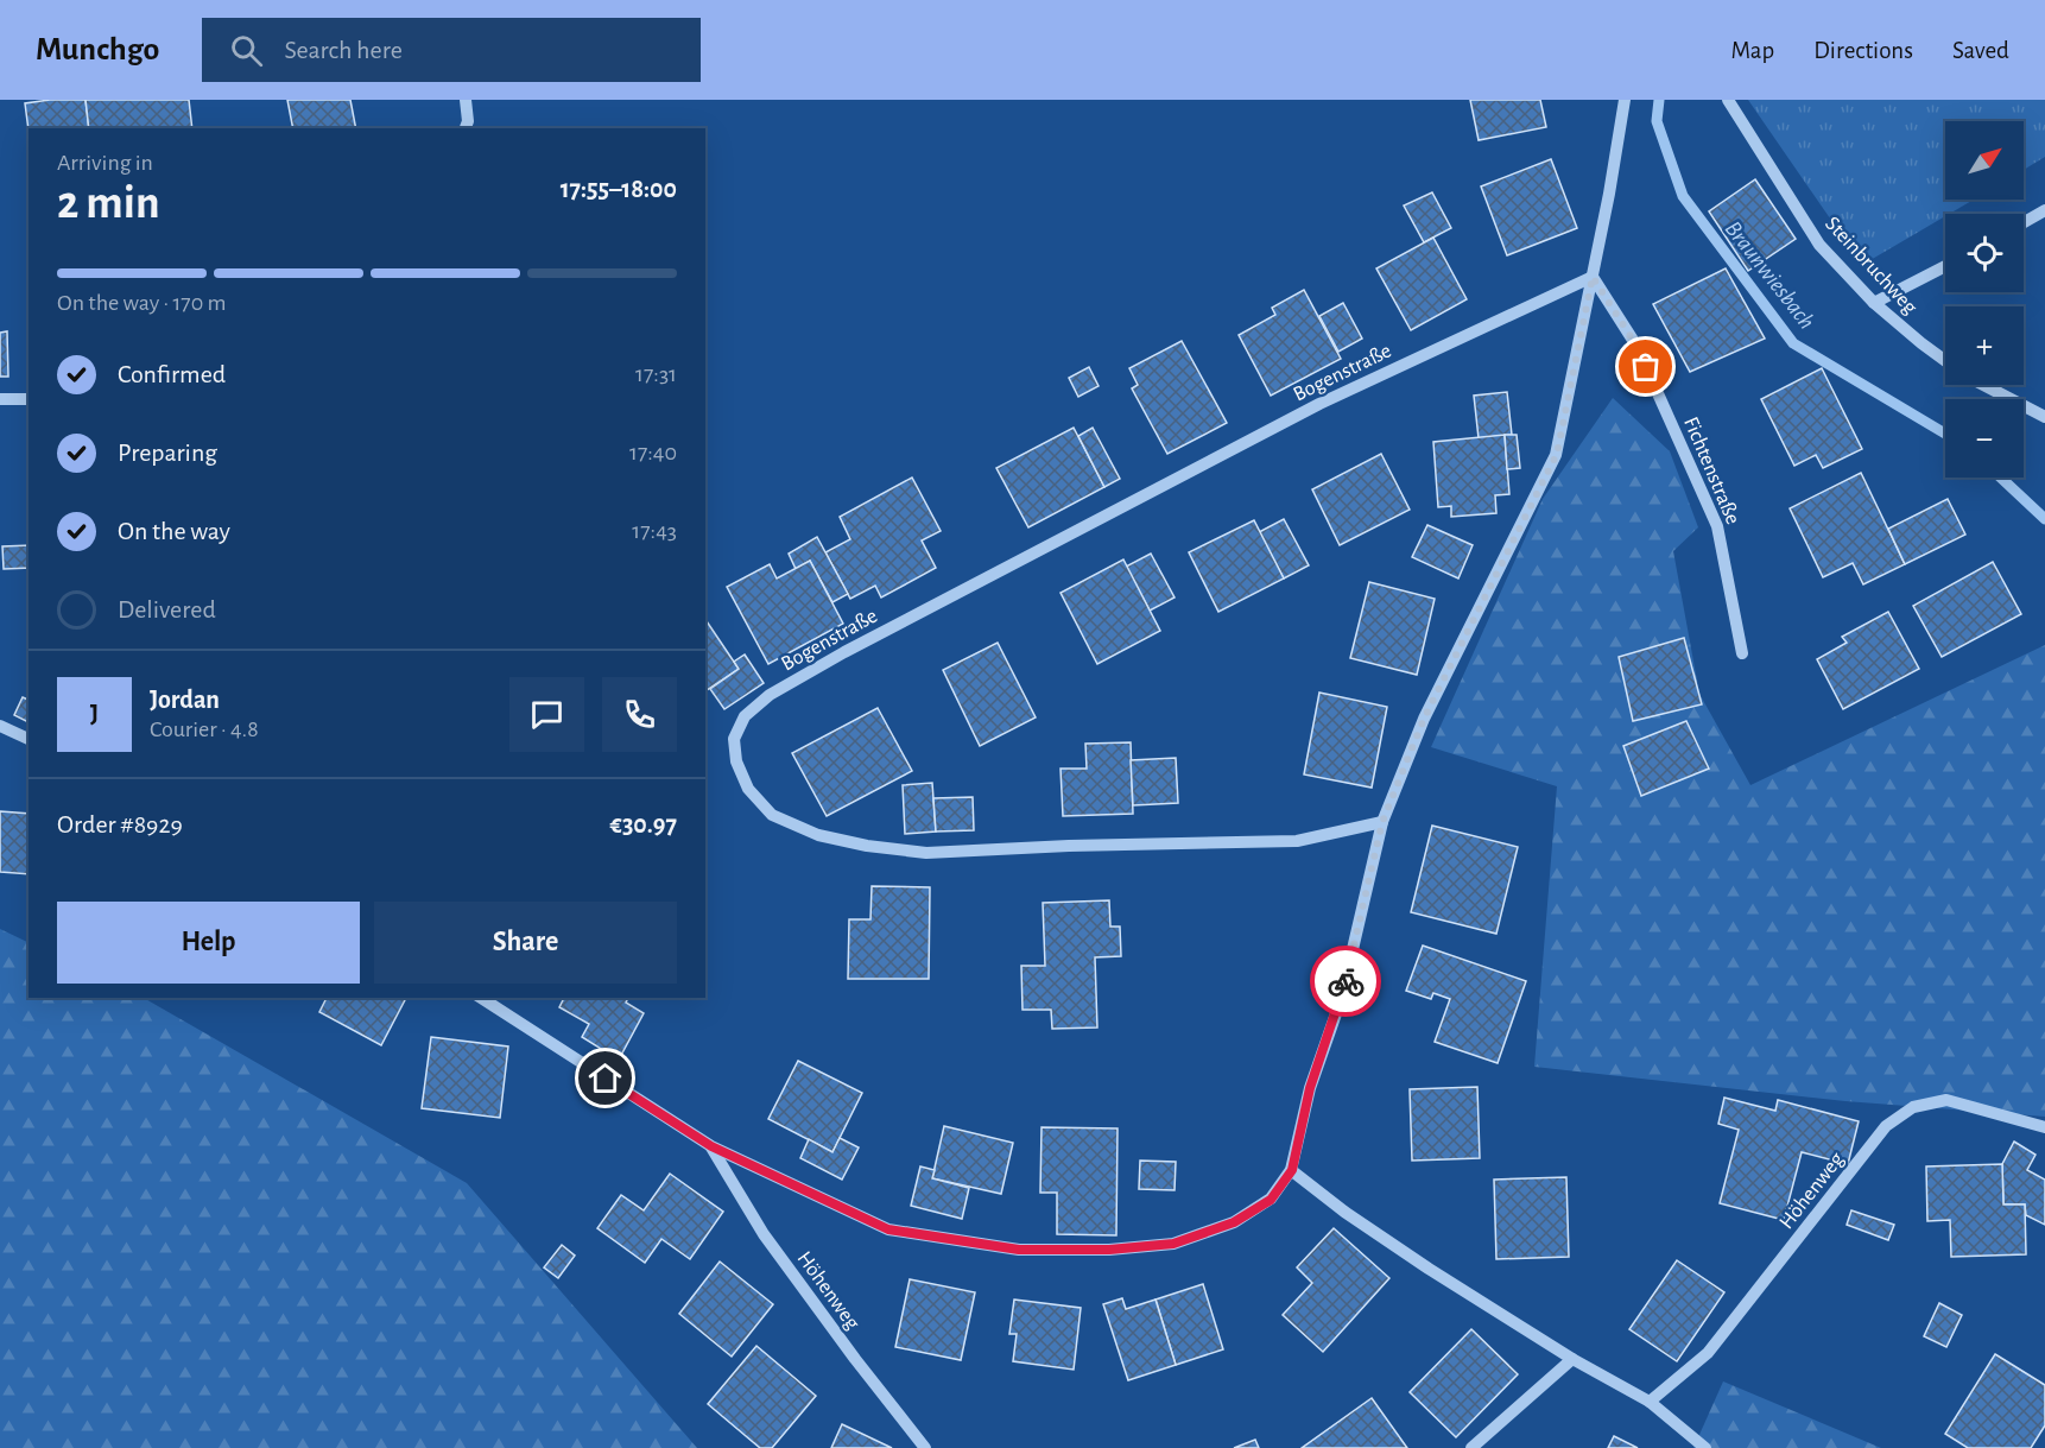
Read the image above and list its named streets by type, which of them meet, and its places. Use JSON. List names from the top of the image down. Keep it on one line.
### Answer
{"streets":{"street":["Steinbruchweg","Bogenstraße","Fichtenstraße","Höhenweg"]},"crossings":[["Bogenstraße","Fichtenstraße"]],"water":["Braunwiesbach"],"north":"top right","page":{"header":"Munchgo","search":"Search here","nav":["Map","Directions","Saved"],"map_buttons":["+","−"],"heading":["2 min","Arriving in","17:55–18:00"],"panel":["Jordan","Courier · 4.8","Order #8929","€30.97"],"bar":"On the way · 170 m","list":[["Confirmed","17:31"],["Preparing","17:40"],["On the way","17:43"],"Delivered"],"round":"J","buttons":["Help","Share"]}}
